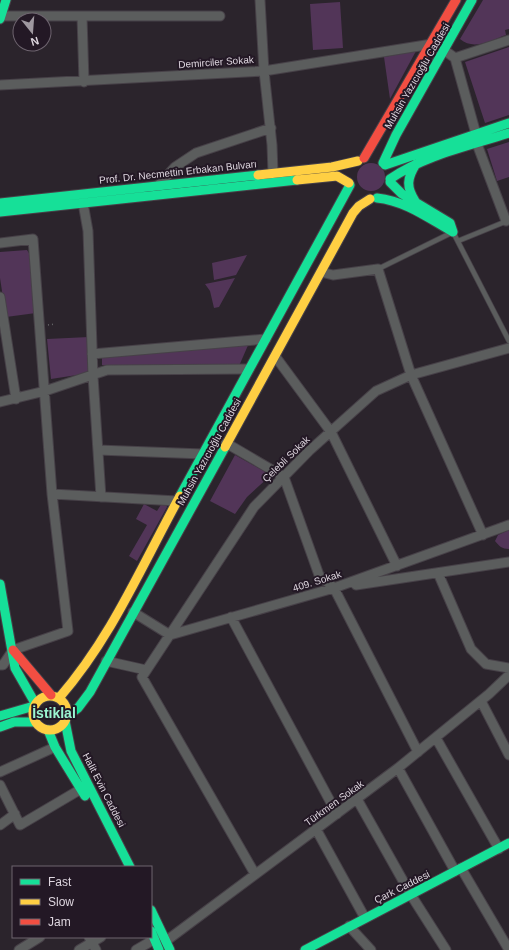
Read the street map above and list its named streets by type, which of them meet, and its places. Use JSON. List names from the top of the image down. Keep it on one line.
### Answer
{"streets":{"main road":["Muhsin Yazıcıoğlu Caddesi","Prof. Dr. Necmettin Erbakan Bulvarı","Halit Evin Caddesi","Çark Caddesi"],"street":["Demirciler Sokak","Çelebli Sokak","409. Sokak","Türkmen Sokak"]},"crossings":[["Demirciler Sokak","Muhsin Yazıcıoğlu Caddesi"],["Muhsin Yazıcıoğlu Caddesi","Prof. Dr. Necmettin Erbakan Bulvarı"],["Muhsin Yazıcıoğlu Caddesi","Halit Evin Caddesi"],["Çelebli Sokak","409. Sokak"]],"districts":["İstiklal"],"legend":["Fast","Slow","Jam"],"north":"bottom"}
